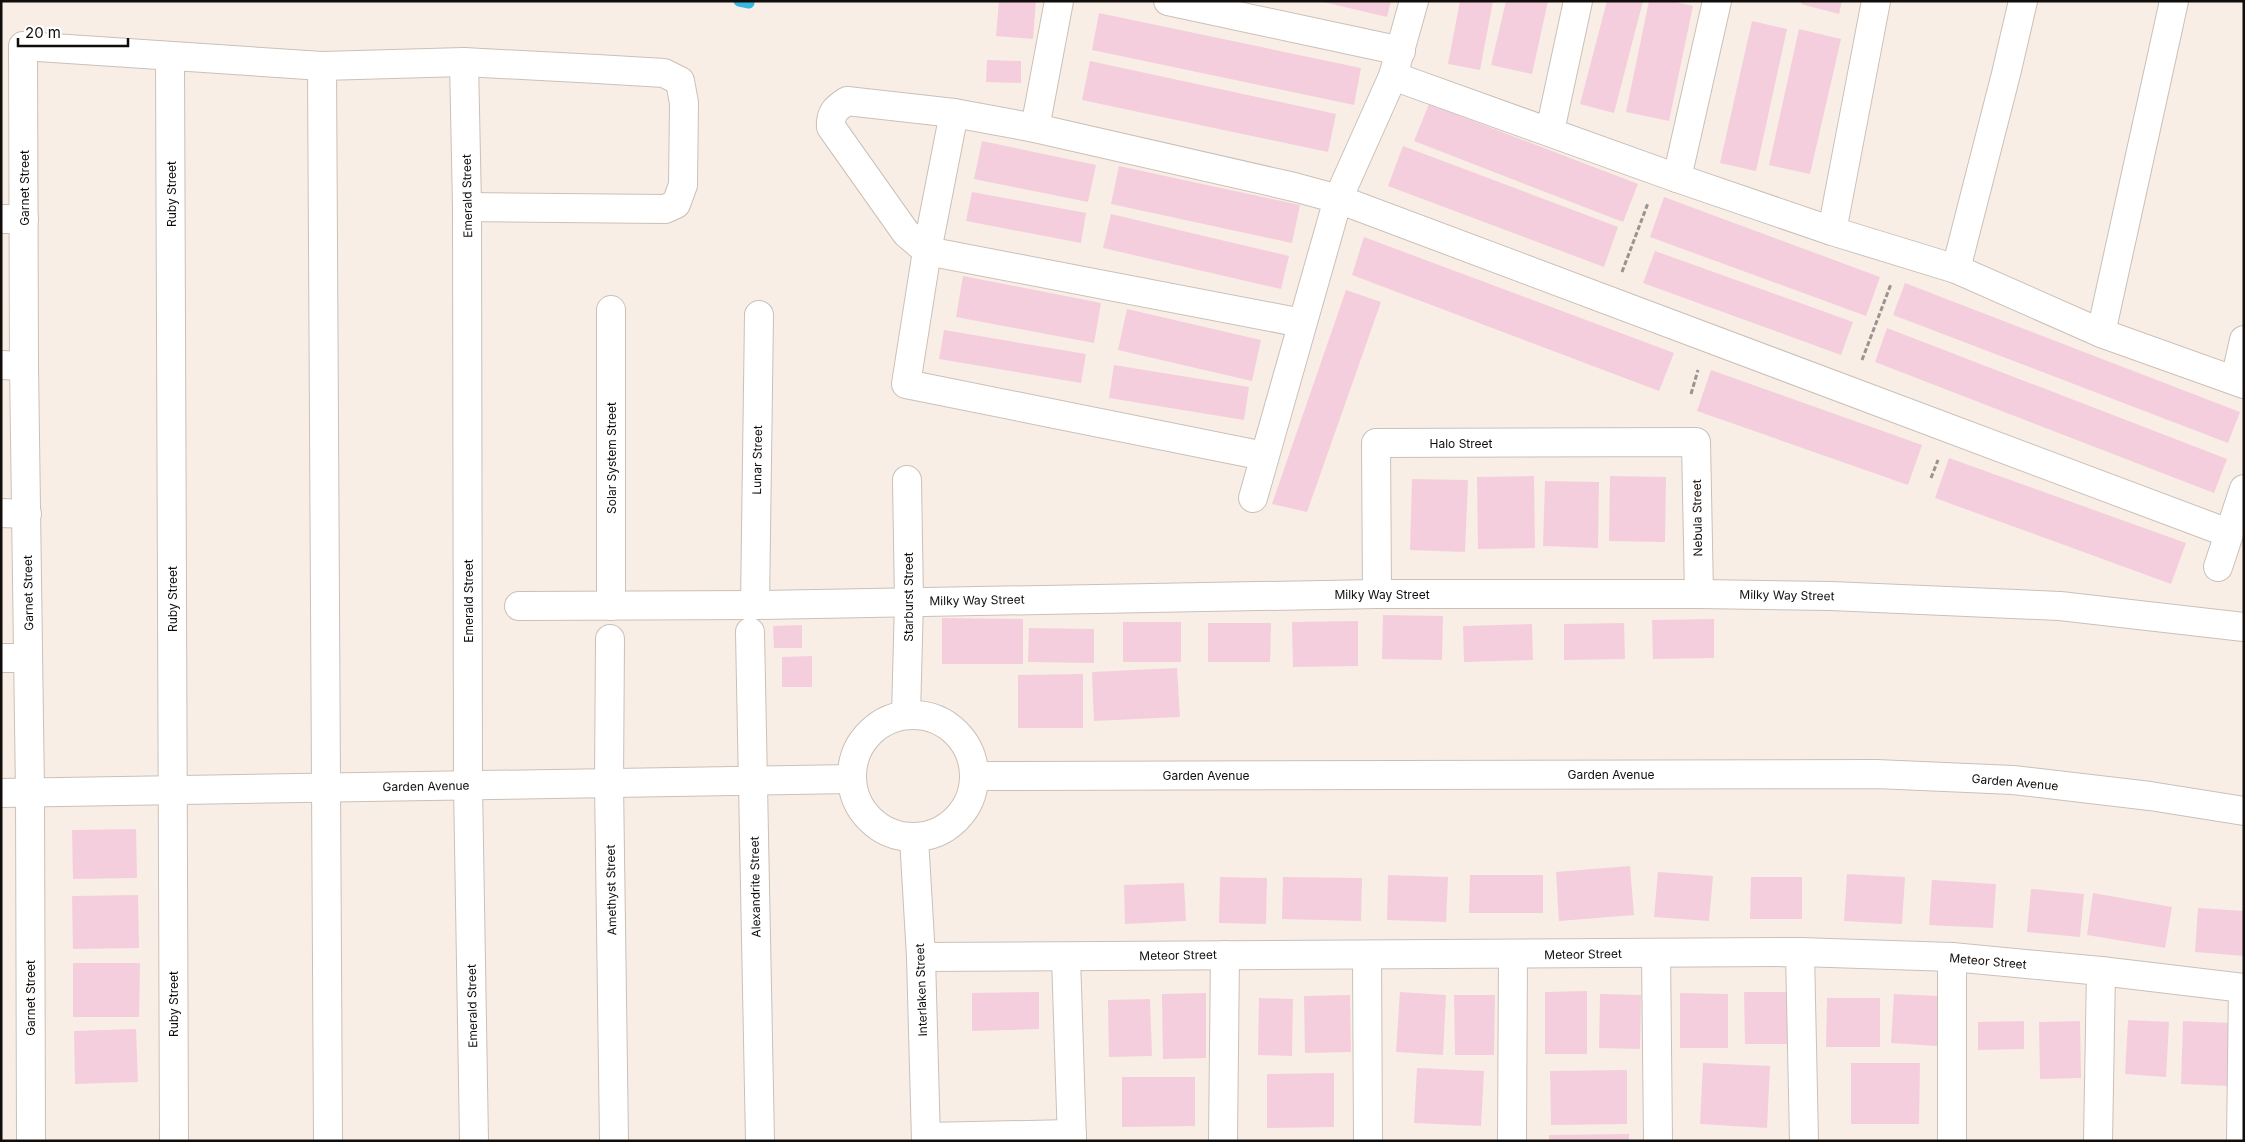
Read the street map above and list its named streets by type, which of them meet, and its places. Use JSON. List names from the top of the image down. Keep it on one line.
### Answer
{"streets":{"street":["Garnet Street","Ruby Street","Emerald Street","Halo Street","Solar System Street","Lunar Street","Nebula Street","Milky Way Street","Starburst Street","Garden Avenue","Alexandrite Street","Amethyst Street","Meteor Street","Interlaken Street"]},"crossings":[["Garnet Street","Ruby Street"],["Garnet Street","Garden Avenue"],["Ruby Street","Garden Avenue"],["Emerald Street","Garden Avenue"],["Halo Street","Nebula Street"],["Halo Street","Milky Way Street"],["Solar System Street","Milky Way Street"],["Lunar Street","Milky Way Street"],["Nebula Street","Milky Way Street"],["Milky Way Street","Starburst Street"],["Starburst Street","Garden Avenue"],["Starburst Street","Interlaken Street"],["Garden Avenue","Alexandrite Street"],["Garden Avenue","Amethyst Street"],["Garden Avenue","Interlaken Street"],["Meteor Street","Interlaken Street"]],"scale_bar":"20 m"}
